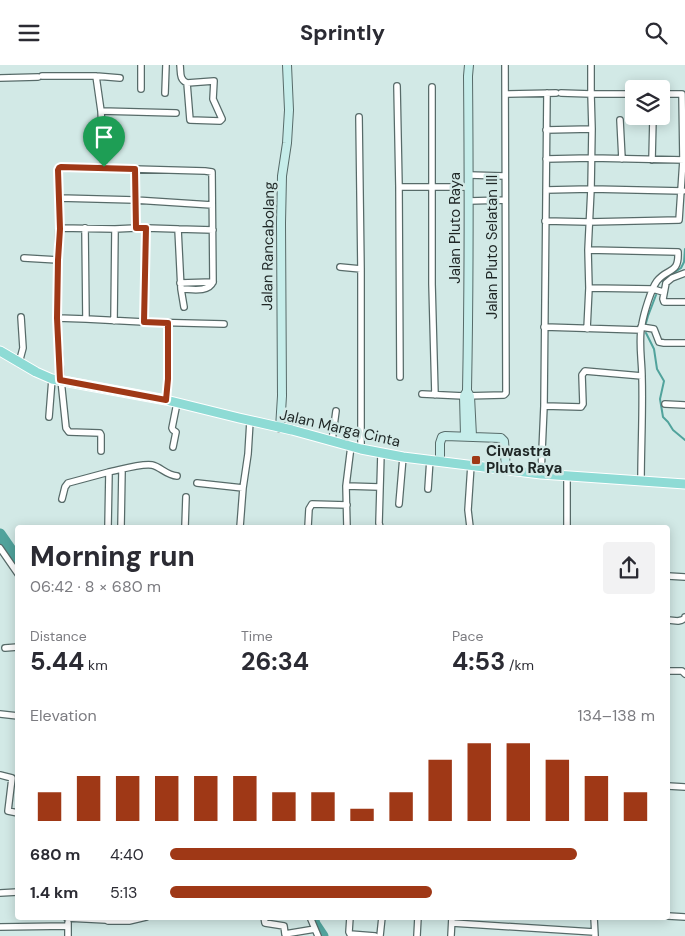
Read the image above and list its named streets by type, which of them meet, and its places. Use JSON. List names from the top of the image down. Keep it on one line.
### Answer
{"streets":{"main road":["Jalan Marga Cinta"],"street":["Jalan Pluto Raya","Jalan Rancabolang","Jalan Pluto Selatan III"]},"crossings":[["Jalan Pluto Raya","Jalan Pluto Selatan III"],["Jalan Rancabolang","Jalan Marga Cinta"]],"places":{"transit":["Ciwastra Pluto Raya"]},"page":{"header":"Sprintly","heading":["Morning run","06:42 · 8 × 680 m"],"stats":[["Distance","5.44 km"],["Time","26:34"],["Pace","4:53 /km"]],"chart":["Elevation","134–138 m"],"list":[{"name":"680 m","note":"4:40"},{"name":"1.4 km","note":"5:13"}]}}
